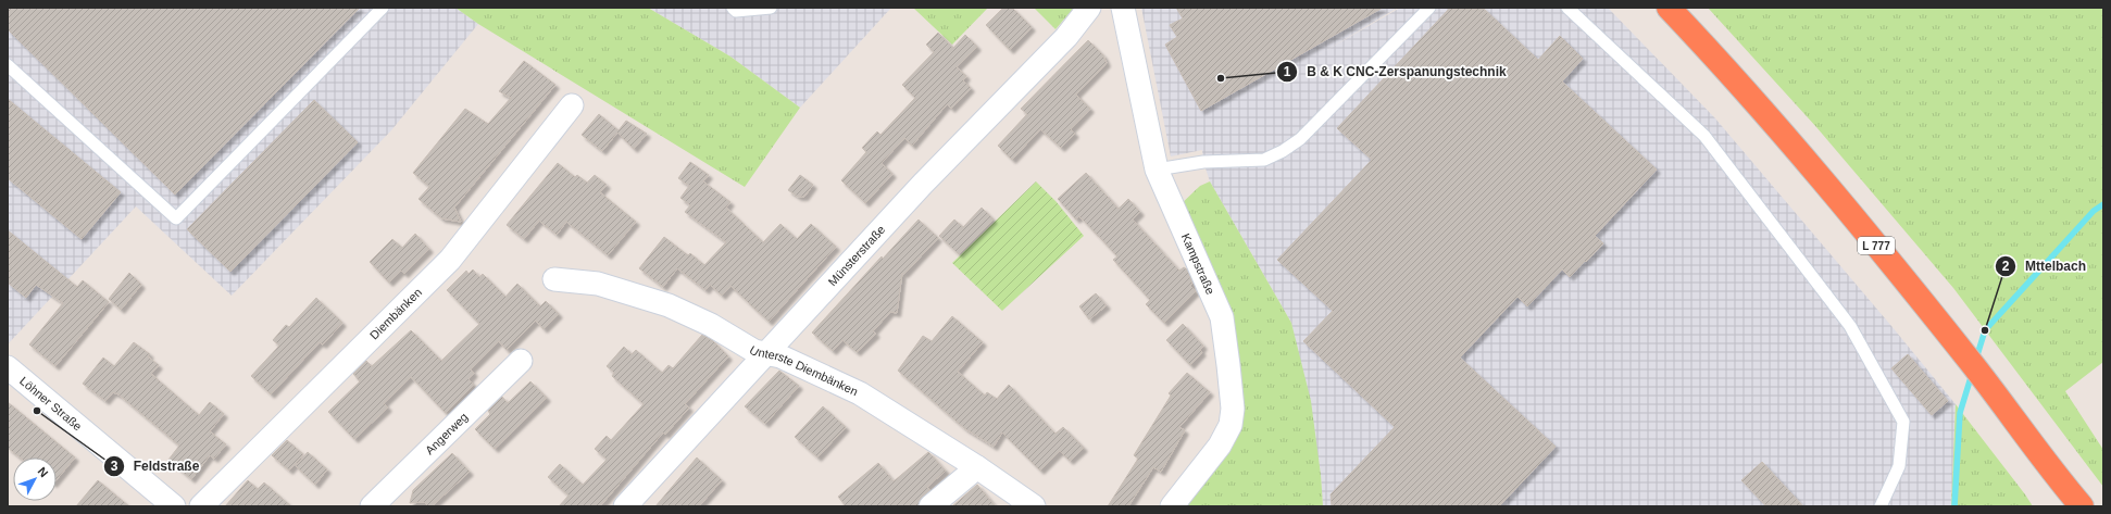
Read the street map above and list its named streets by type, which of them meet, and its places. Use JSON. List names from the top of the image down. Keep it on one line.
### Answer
{"streets":{"highway":["L 777"],"street":["Münsterstraße","Kampstraße","Diembänken","Unterste Diembänken","Löhner Straße","Angerweg"]},"crossings":[["Münsterstraße","Unterste Diembänken"]],"places":["B & K CNC-Zerspanungstechnik","Mttelbach","Feldstraße"],"north":"top right"}
